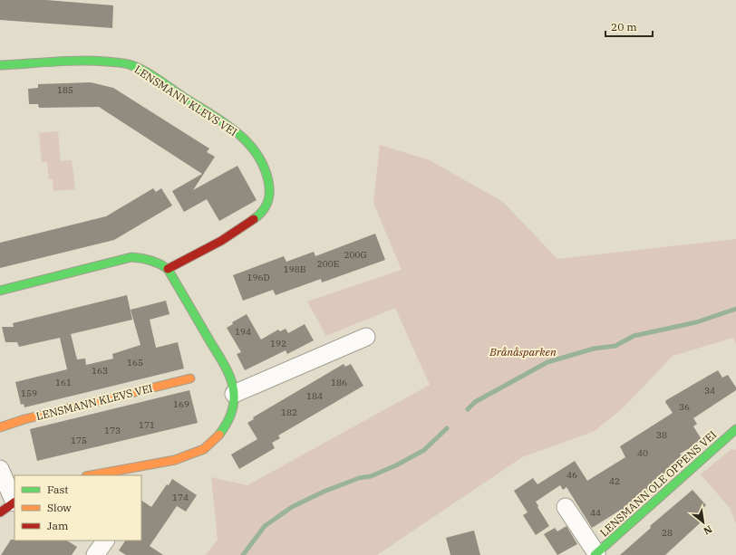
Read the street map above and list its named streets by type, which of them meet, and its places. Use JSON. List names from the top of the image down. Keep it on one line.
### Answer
{"streets":{"street":["LENSMANN KLEVS VEI","LENSMANN OLE OPPENS VEI"]},"parks":["Brånåsparken"],"house_numbers":["185","200G","200E","198B","196D","194","192","165","163","161","186","34","159","184","169","36","182","171","173","38","175","40","46","42","174","44","28"],"legend":["Fast","Slow","Jam"],"scale_bar":"20 m","north":"bottom right"}
